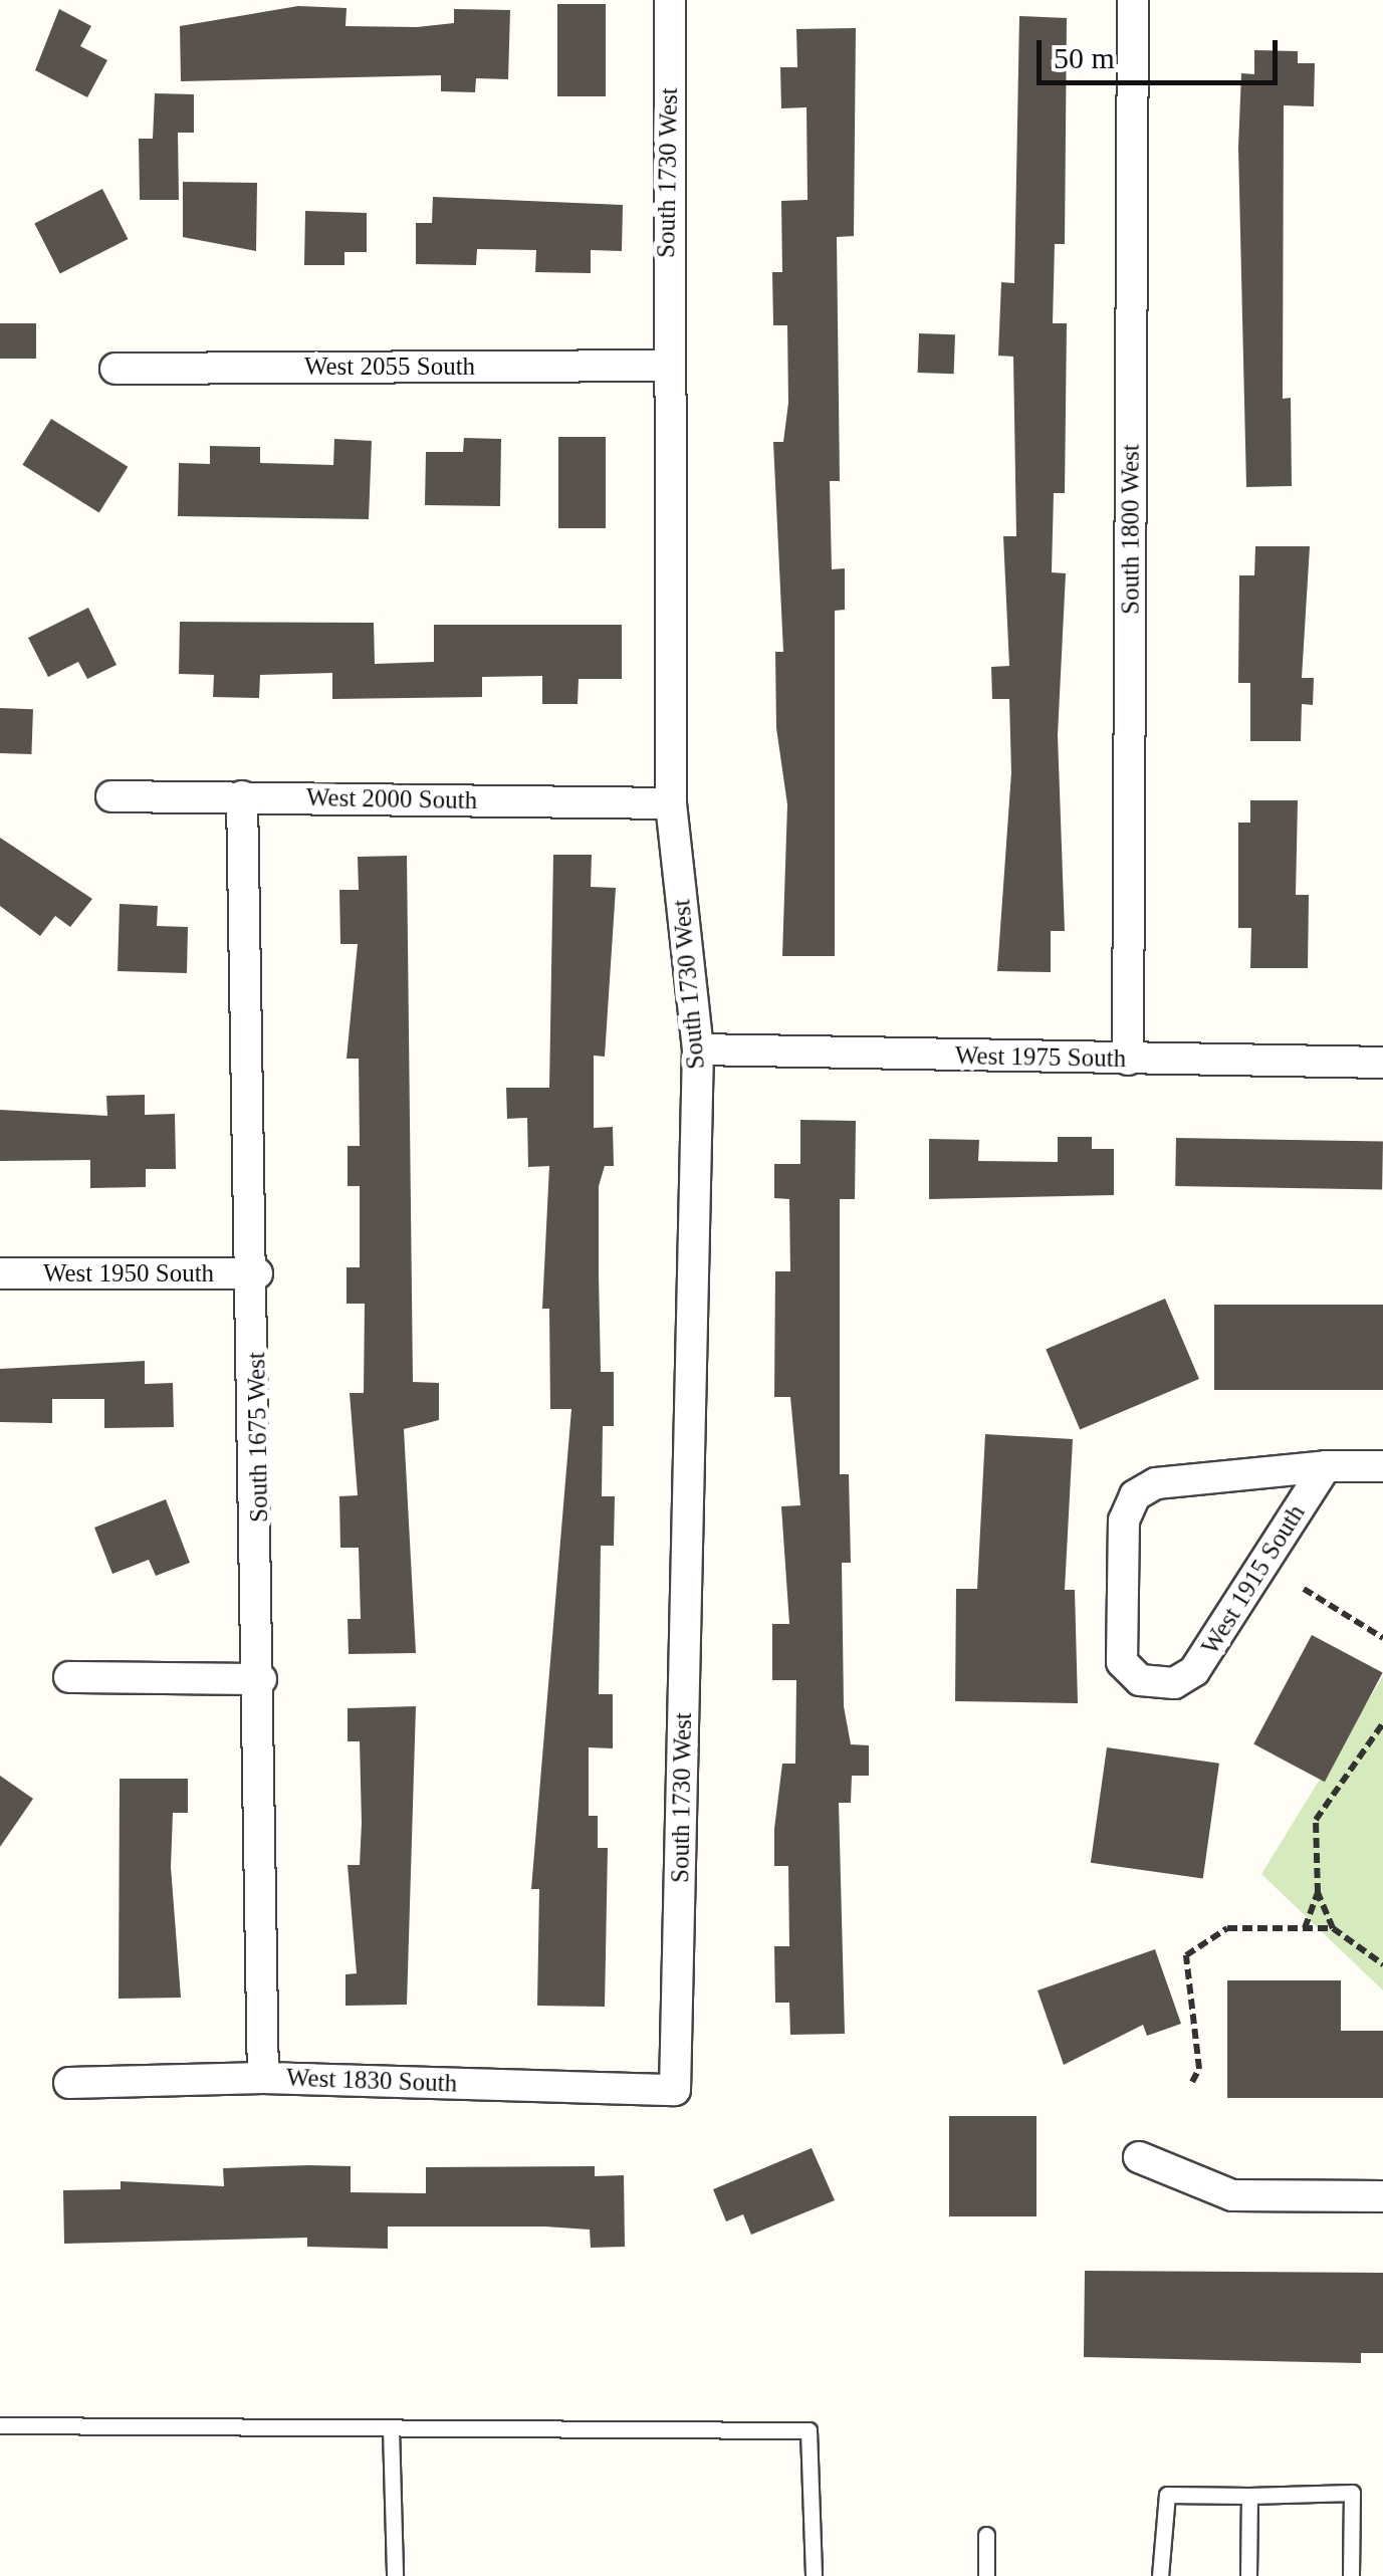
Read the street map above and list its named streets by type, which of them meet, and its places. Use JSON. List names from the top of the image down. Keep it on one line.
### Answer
{"streets":{"street":["South 1730 West","West 2055 South","South 1800 West","West 2000 South","West 1975 South","West 1950 South","South 1675 West","West 1915 South","West 1830 South"]},"crossings":[["South 1730 West","West 2055 South"],["South 1730 West","West 2000 South"],["South 1730 West","West 1975 South"],["South 1730 West","West 1830 South"],["South 1800 West","West 1975 South"],["West 2000 South","South 1675 West"],["West 1950 South","South 1675 West"],["South 1675 West","West 1830 South"]],"scale_bar":"50 m"}
